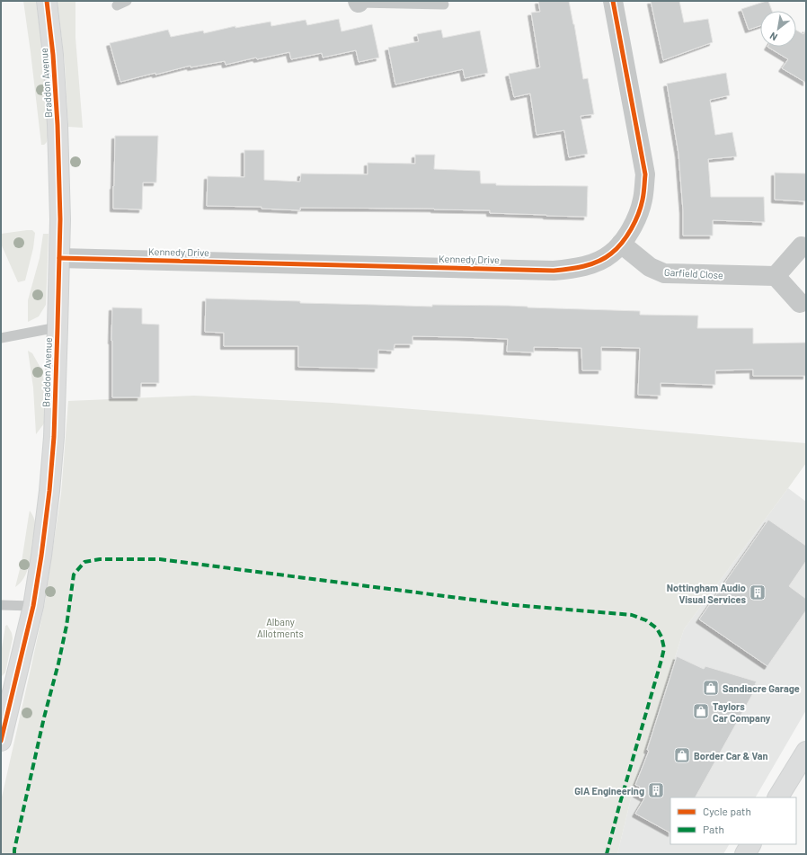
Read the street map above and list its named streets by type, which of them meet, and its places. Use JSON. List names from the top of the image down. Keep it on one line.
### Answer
{"streets":{"street":["Braddon Avenue","Kennedy Drive","Garfield Close"]},"crossings":[["Braddon Avenue","Kennedy Drive"],["Kennedy Drive","Garfield Close"]],"parks":["Albany Allotments"],"places":{"building":["Nottingham Audio Visual Services","GIA Engineering"],"shop":["Sandiacre Garage","Taylors Car Company","Border Car & Van"]},"legend":["Cycle path","Path"],"north":"bottom left"}
